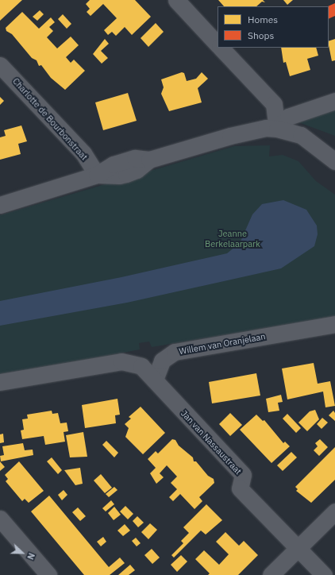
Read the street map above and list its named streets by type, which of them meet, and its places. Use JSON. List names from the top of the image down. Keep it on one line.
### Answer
{"streets":{"street":["Charlotte de Bourbonstraat","Willem van Oranjelaan","Jan van Nassaustraat"]},"crossings":[["Willem van Oranjelaan","Jan van Nassaustraat"]],"parks":["Jeanne Berkelaarpark"],"legend":["Homes","Shops"],"north":"right"}
